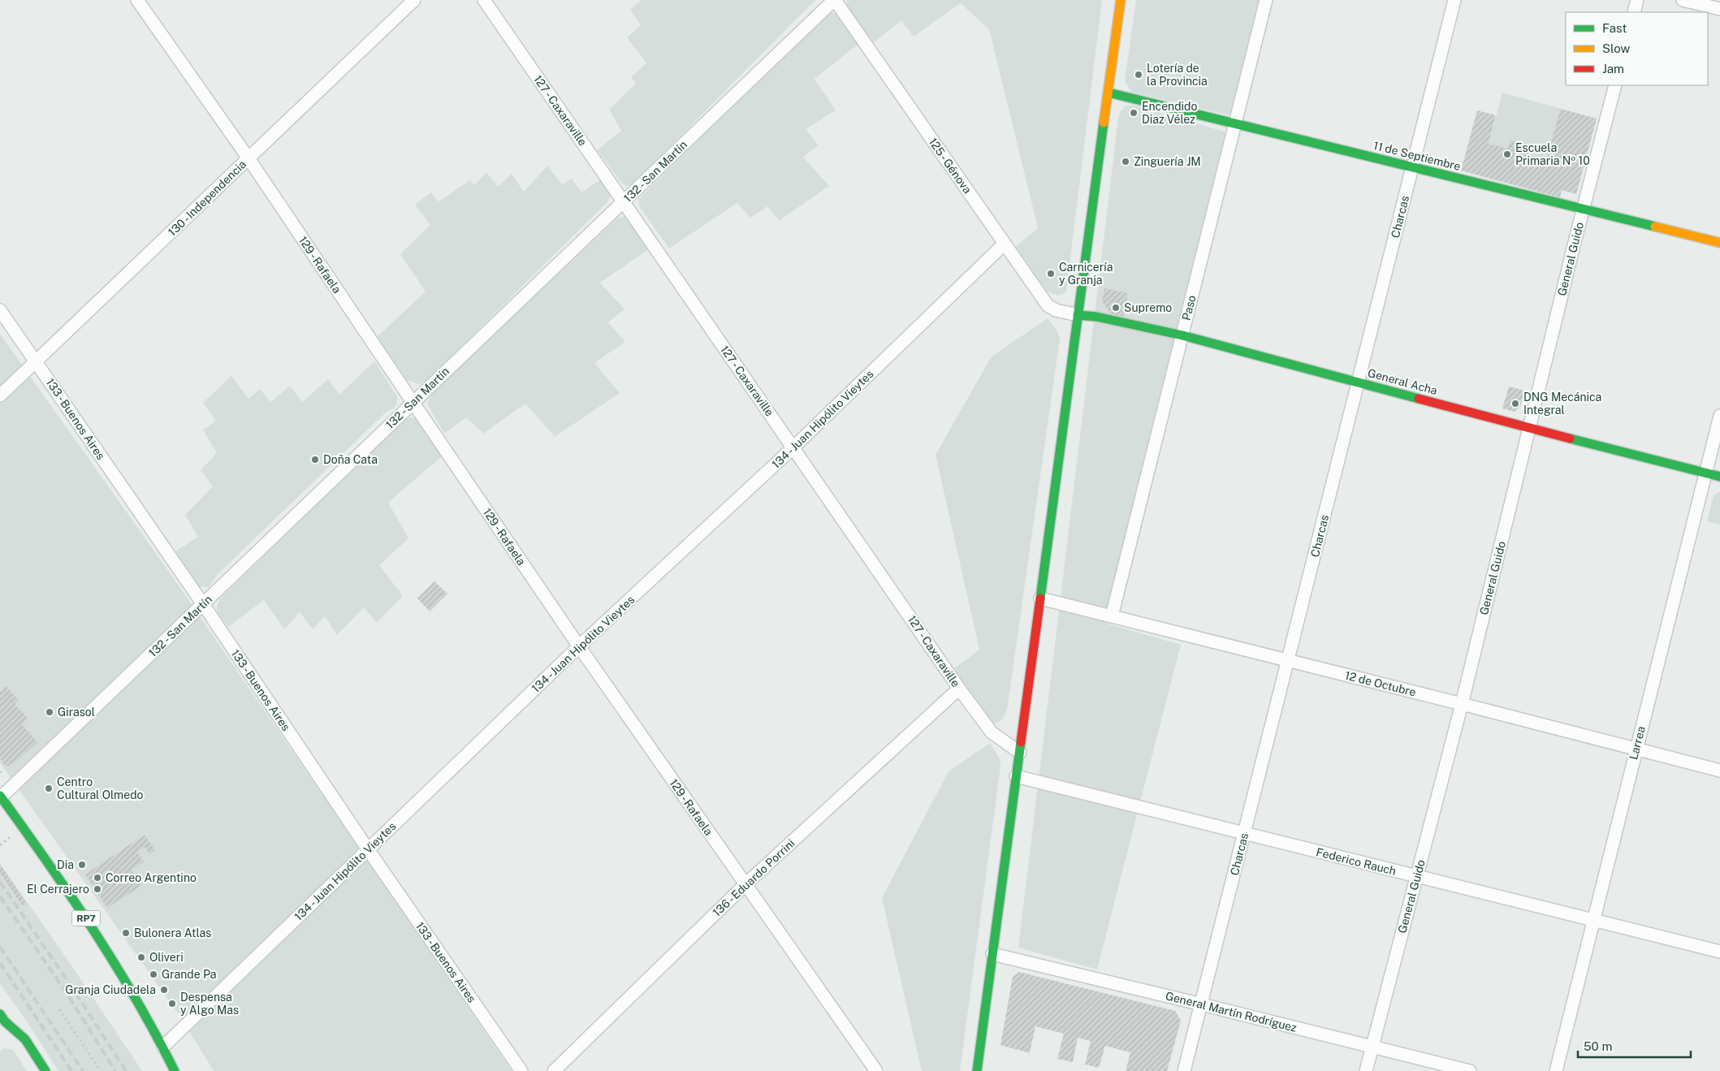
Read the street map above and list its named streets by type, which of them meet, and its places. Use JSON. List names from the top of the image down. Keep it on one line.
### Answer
{"streets":{"main road":["11 de Septiembre","General Acha","RP7"],"street":["127 - Caxaraville","125 - Génova","132 - San Martín","130 - Independencia","Charcas","General Guido","129 - Rafaela","Paso","133 - Buenos Aires","134 - Juan Hipólito Vieytes","12 de Octubre","Larrea","Federico Rauch","136 - Eduardo Porrini","General Martín Rodríguez"]},"crossings":[["127 - Caxaraville","132 - San Martín"],["127 - Caxaraville","134 - Juan Hipólito Vieytes"],["127 - Caxaraville","136 - Eduardo Porrini"],["11 de Septiembre","Charcas"],["11 de Septiembre","General Guido"],["11 de Septiembre","Paso"],["125 - Génova","132 - San Martín"],["125 - Génova","General Acha"],["125 - Génova","134 - Juan Hipólito Vieytes"],["132 - San Martín","129 - Rafaela"],["132 - San Martín","133 - Buenos Aires"],["132 - San Martín","RP7"],["130 - Independencia","129 - Rafaela"],["130 - Independencia","133 - Buenos Aires"],["Charcas","General Acha"],["Charcas","12 de Octubre"],["Charcas","Federico Rauch"],["Charcas","General Martín Rodríguez"],["General Guido","General Acha"],["General Guido","12 de Octubre"],["General Guido","Federico Rauch"],["General Guido","General Martín Rodríguez"],["129 - Rafaela","134 - Juan Hipólito Vieytes"],["129 - Rafaela","136 - Eduardo Porrini"],["Paso","General Acha"],["Paso","12 de Octubre"],["General Acha","Larrea"],["133 - Buenos Aires","134 - Juan Hipólito Vieytes"],["134 - Juan Hipólito Vieytes","RP7"],["12 de Octubre","Larrea"],["Larrea","Federico Rauch"]],"places":["Lotería de la Provincia","Encendido Diaz Vélez","Escuela Primaria Nº 10","Zinguería JM","Carnicería y Granja","Supremo","DNG Mecánica Integral","Doña Cata","Girasol","Centro Cultural Olmedo","Dia","Correo Argentino","El Cerrajero","Bulonera Atlas","Oliveri","Grande Pa","Granja Ciudadela","Despensa y Algo Mas"],"legend":["Fast","Slow","Jam"],"scale_bar":"50 m"}
